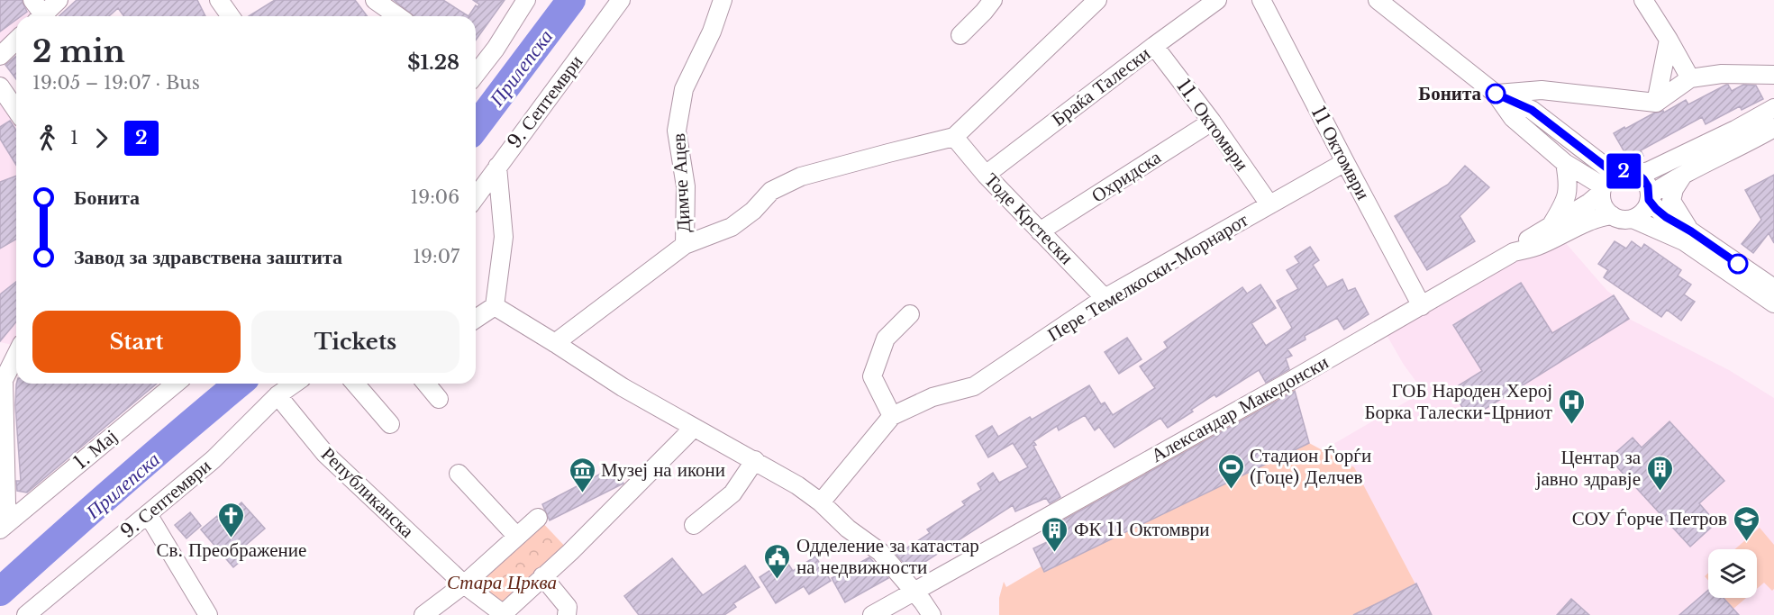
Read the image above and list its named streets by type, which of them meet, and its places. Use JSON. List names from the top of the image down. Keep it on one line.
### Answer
{"streets":{"street":["Браќа Талески","9. Септември","11. Октомври","11 Октомври","Охридска","Димче Ацев","Тоде Крстески","Пере Темелкоски-Морнарот","Александар Македонски","1. Мај","Републиканска"]},"crossings":[["Браќа Талески","11. Октомври"],["Браќа Талески","Тоде Крстески"],["9. Септември","Републиканска"],["11. Октомври","Охридска"],["11. Октомври","Пере Темелкоски-Морнарот"],["11 Октомври","Пере Темелкоски-Морнарот"],["11 Октомври","Александар Македонски"],["Охридска","Тоде Крстески"],["Тоде Крстески","Пере Темелкоски-Морнарот"]],"water":["Прилепска"],"parks":["Стара Црква"],"places":{"other":["Бонита"],"hospital":["ГОБ Народен Херој Борка Талески-Црниот"],"sports":["Стадион Ѓорѓи (Гоце) Делчев"],"building":["Центар за јавно здравје","ФК 11 Октомври"],"museum":["Музеј на икони"],"church":["Св. Преображение"],"school or university":["СОУ Ѓорче Петров"],"public building":["Одделение за катастар на недвижности"]},"lines":["bus line 2"],"page":{"on_map":"2","heading":["2 min","19:05 – 19:07 · Bus","$1.28"],"legs":["1","2"],"list":[{"name":"Бонита","value":"19:06"},{"name":"Завод за здравствена заштита","value":"19:07"}],"buttons":["Start","Tickets"]}}
